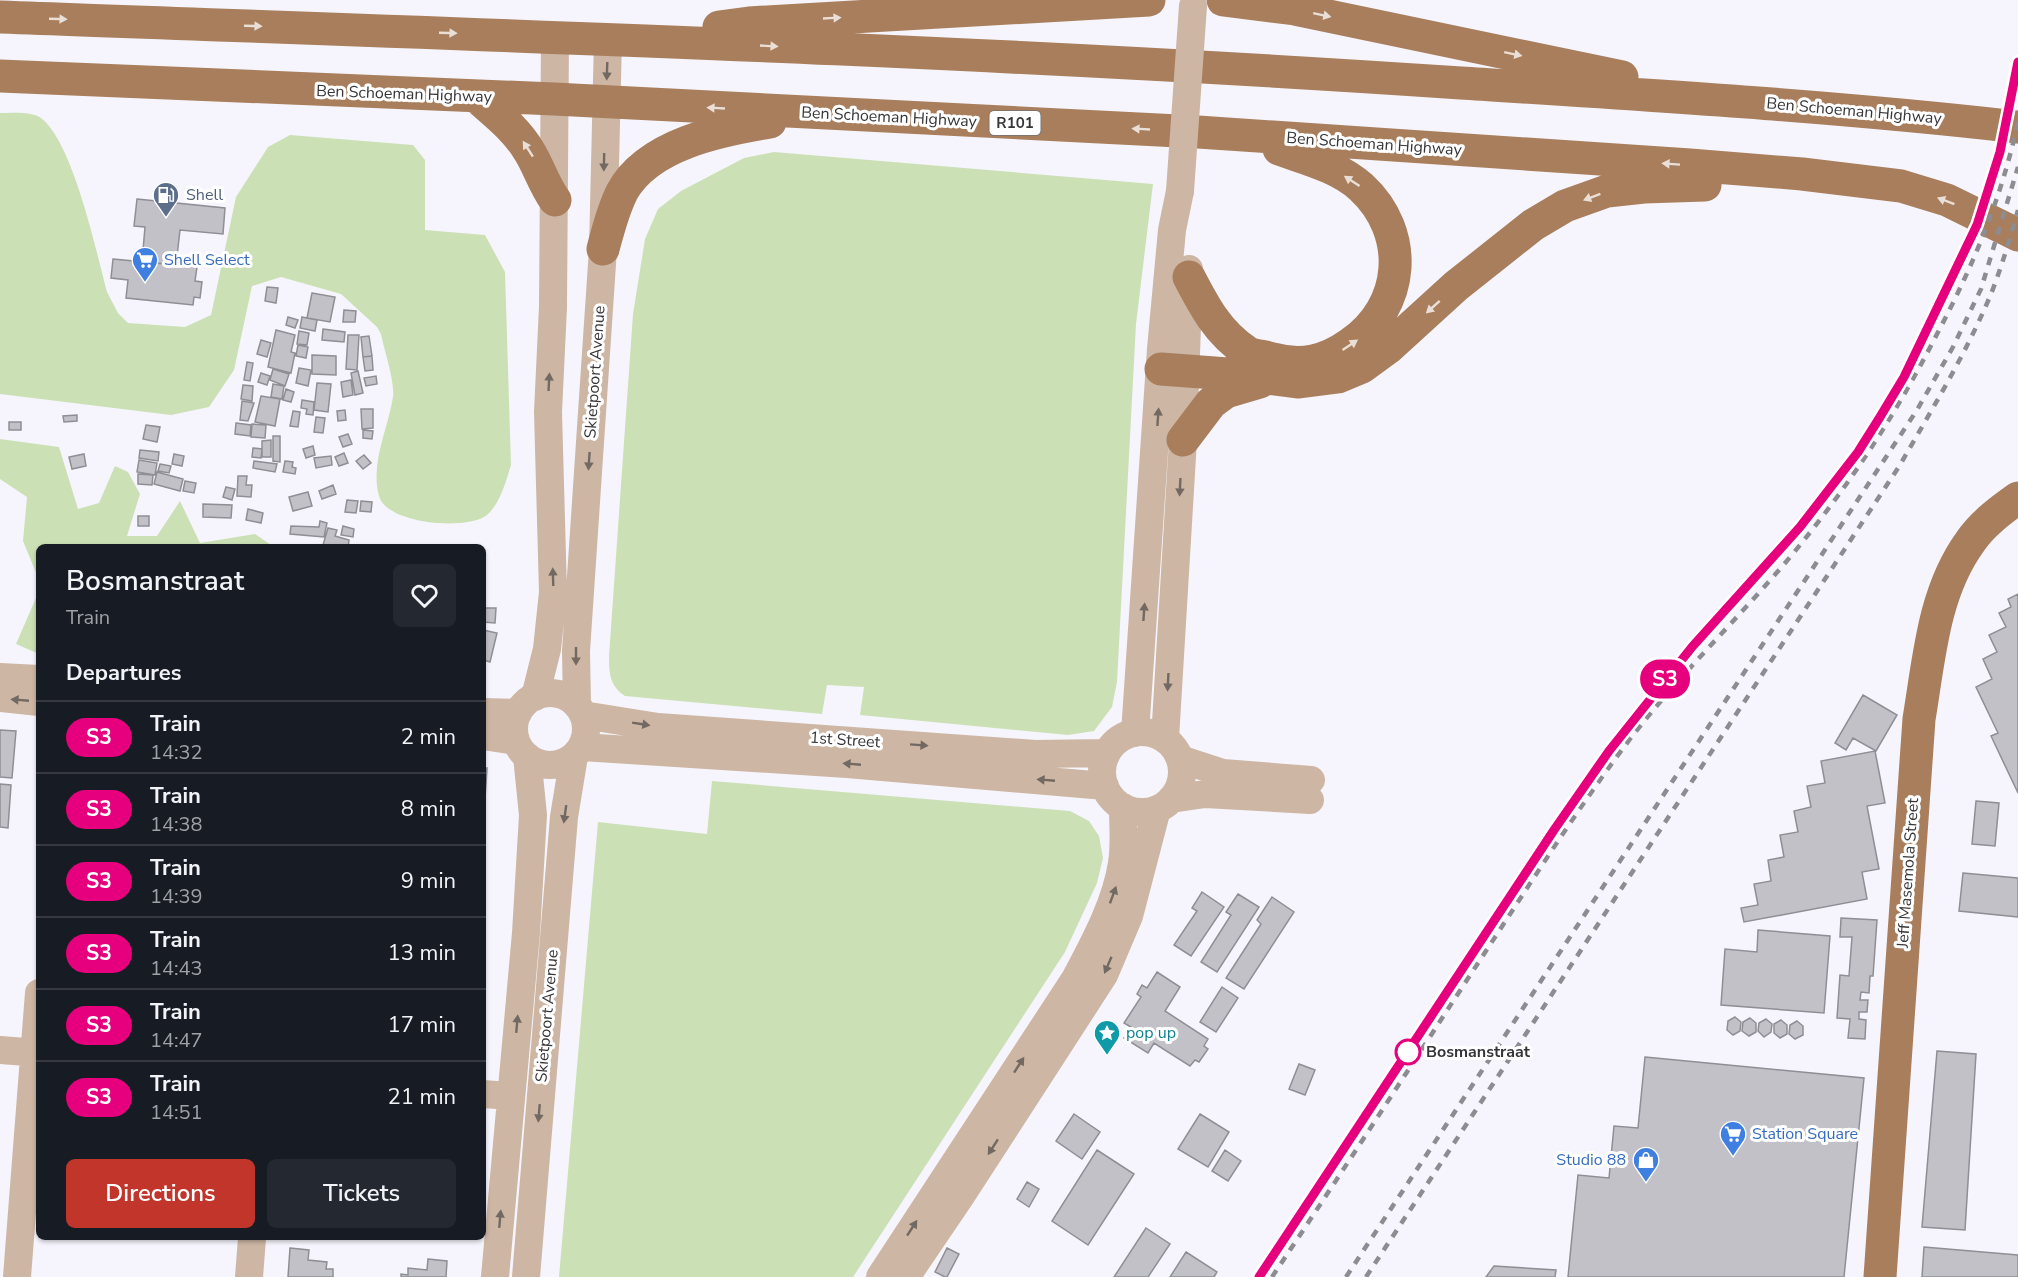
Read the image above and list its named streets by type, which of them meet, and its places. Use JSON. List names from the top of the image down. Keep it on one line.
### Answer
{"streets":{"main road":["Ben Schoeman Highway","R101","Jeff Masemola Street"],"street":["Skietpoort Avenue","1st Street"]},"crossings":[["Ben Schoeman Highway","Skietpoort Avenue"],["Skietpoort Avenue","1st Street"]],"places":{"fuel station":["Shell"],"supermarket":["Shell Select","Station Square"],"other":["Bosmanstraat"],"place":["pop up"],"shop":["Studio 88"]},"page":{"on_map":"S3","heading":[["Bosmanstraat","Train"],"Departures"],"list":[{"mark":"S3","name":"Train","note":"14:32","value":"2 min"},{"mark":"S3","name":"Train","note":"14:38","value":"8 min"},{"mark":"S3","name":"Train","note":"14:39","value":"9 min"},{"mark":"S3","name":"Train","note":"14:43","value":"13 min"},{"mark":"S3","name":"Train","note":"14:47","value":"17 min"},{"mark":"S3","name":"Train","note":"14:51","value":"21 min"}],"buttons":["Directions","Tickets"]}}
